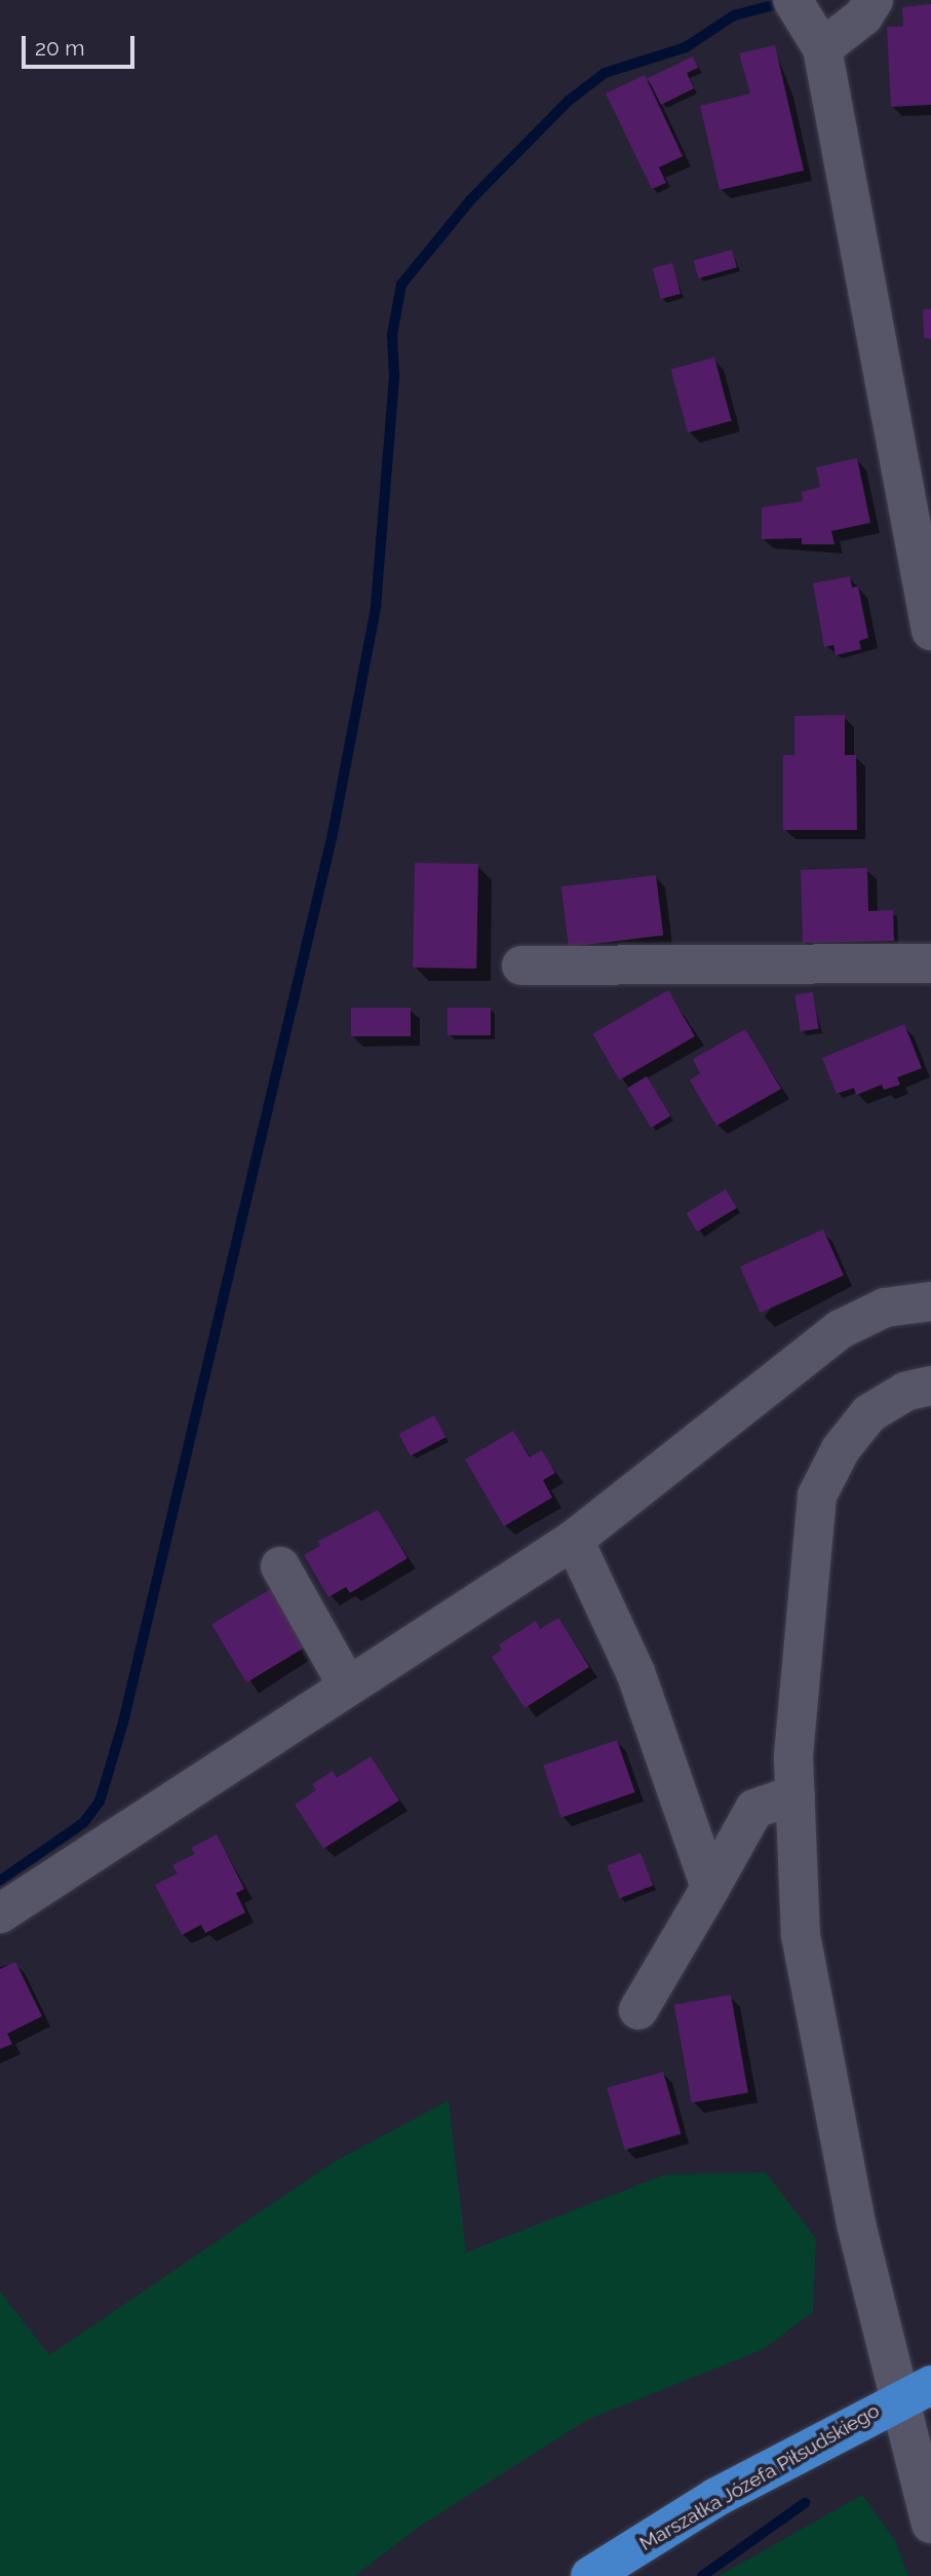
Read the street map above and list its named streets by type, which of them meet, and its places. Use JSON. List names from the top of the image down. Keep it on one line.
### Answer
{"streets":{"highway":["Marszałka Józefa Piłsudskiego"]},"scale_bar":"20 m"}
